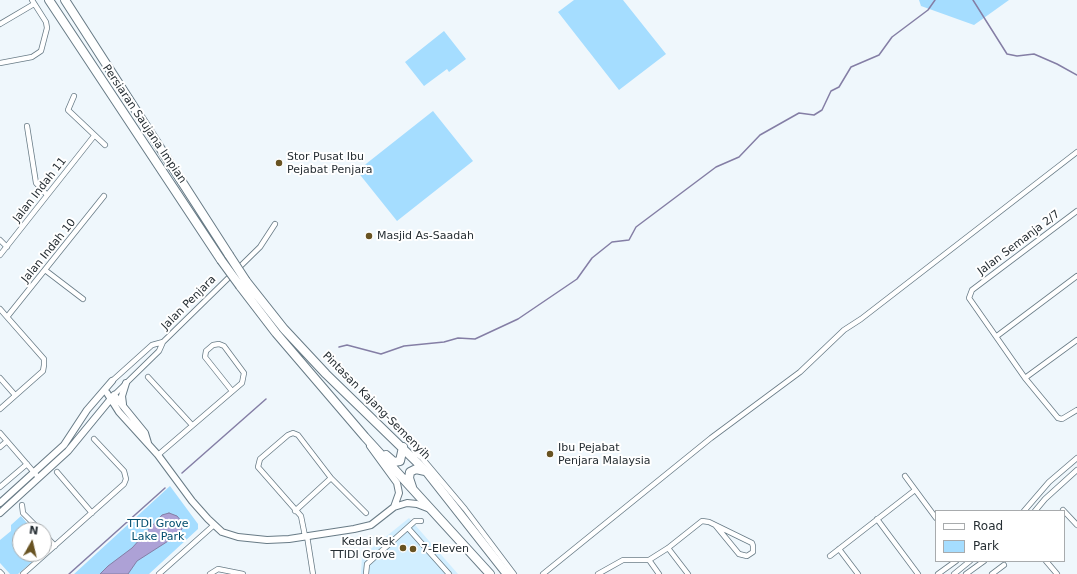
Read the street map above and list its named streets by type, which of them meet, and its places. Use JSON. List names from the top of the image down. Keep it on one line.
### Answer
{"streets":{"highway":["Persiaran Saujana Impian","Pintasan Kajang-Semenyih"],"street":["Jalan Indah 11","Jalan Semanja 2/7","Jalan Indah 10","Jalan Penjara"]},"crossings":[["Persiaran Saujana Impian","Pintasan Kajang-Semenyih"]],"parks":["TTDI Grove Lake Park"],"places":["Stor Pusat Ibu Pejabat Penjara","Masjid As-Saadah","Ibu Pejabat Penjara Malaysia","Kedai Kek TTIDI Grove","7-Eleven"],"legend":["Road","Park"],"north":"top"}
